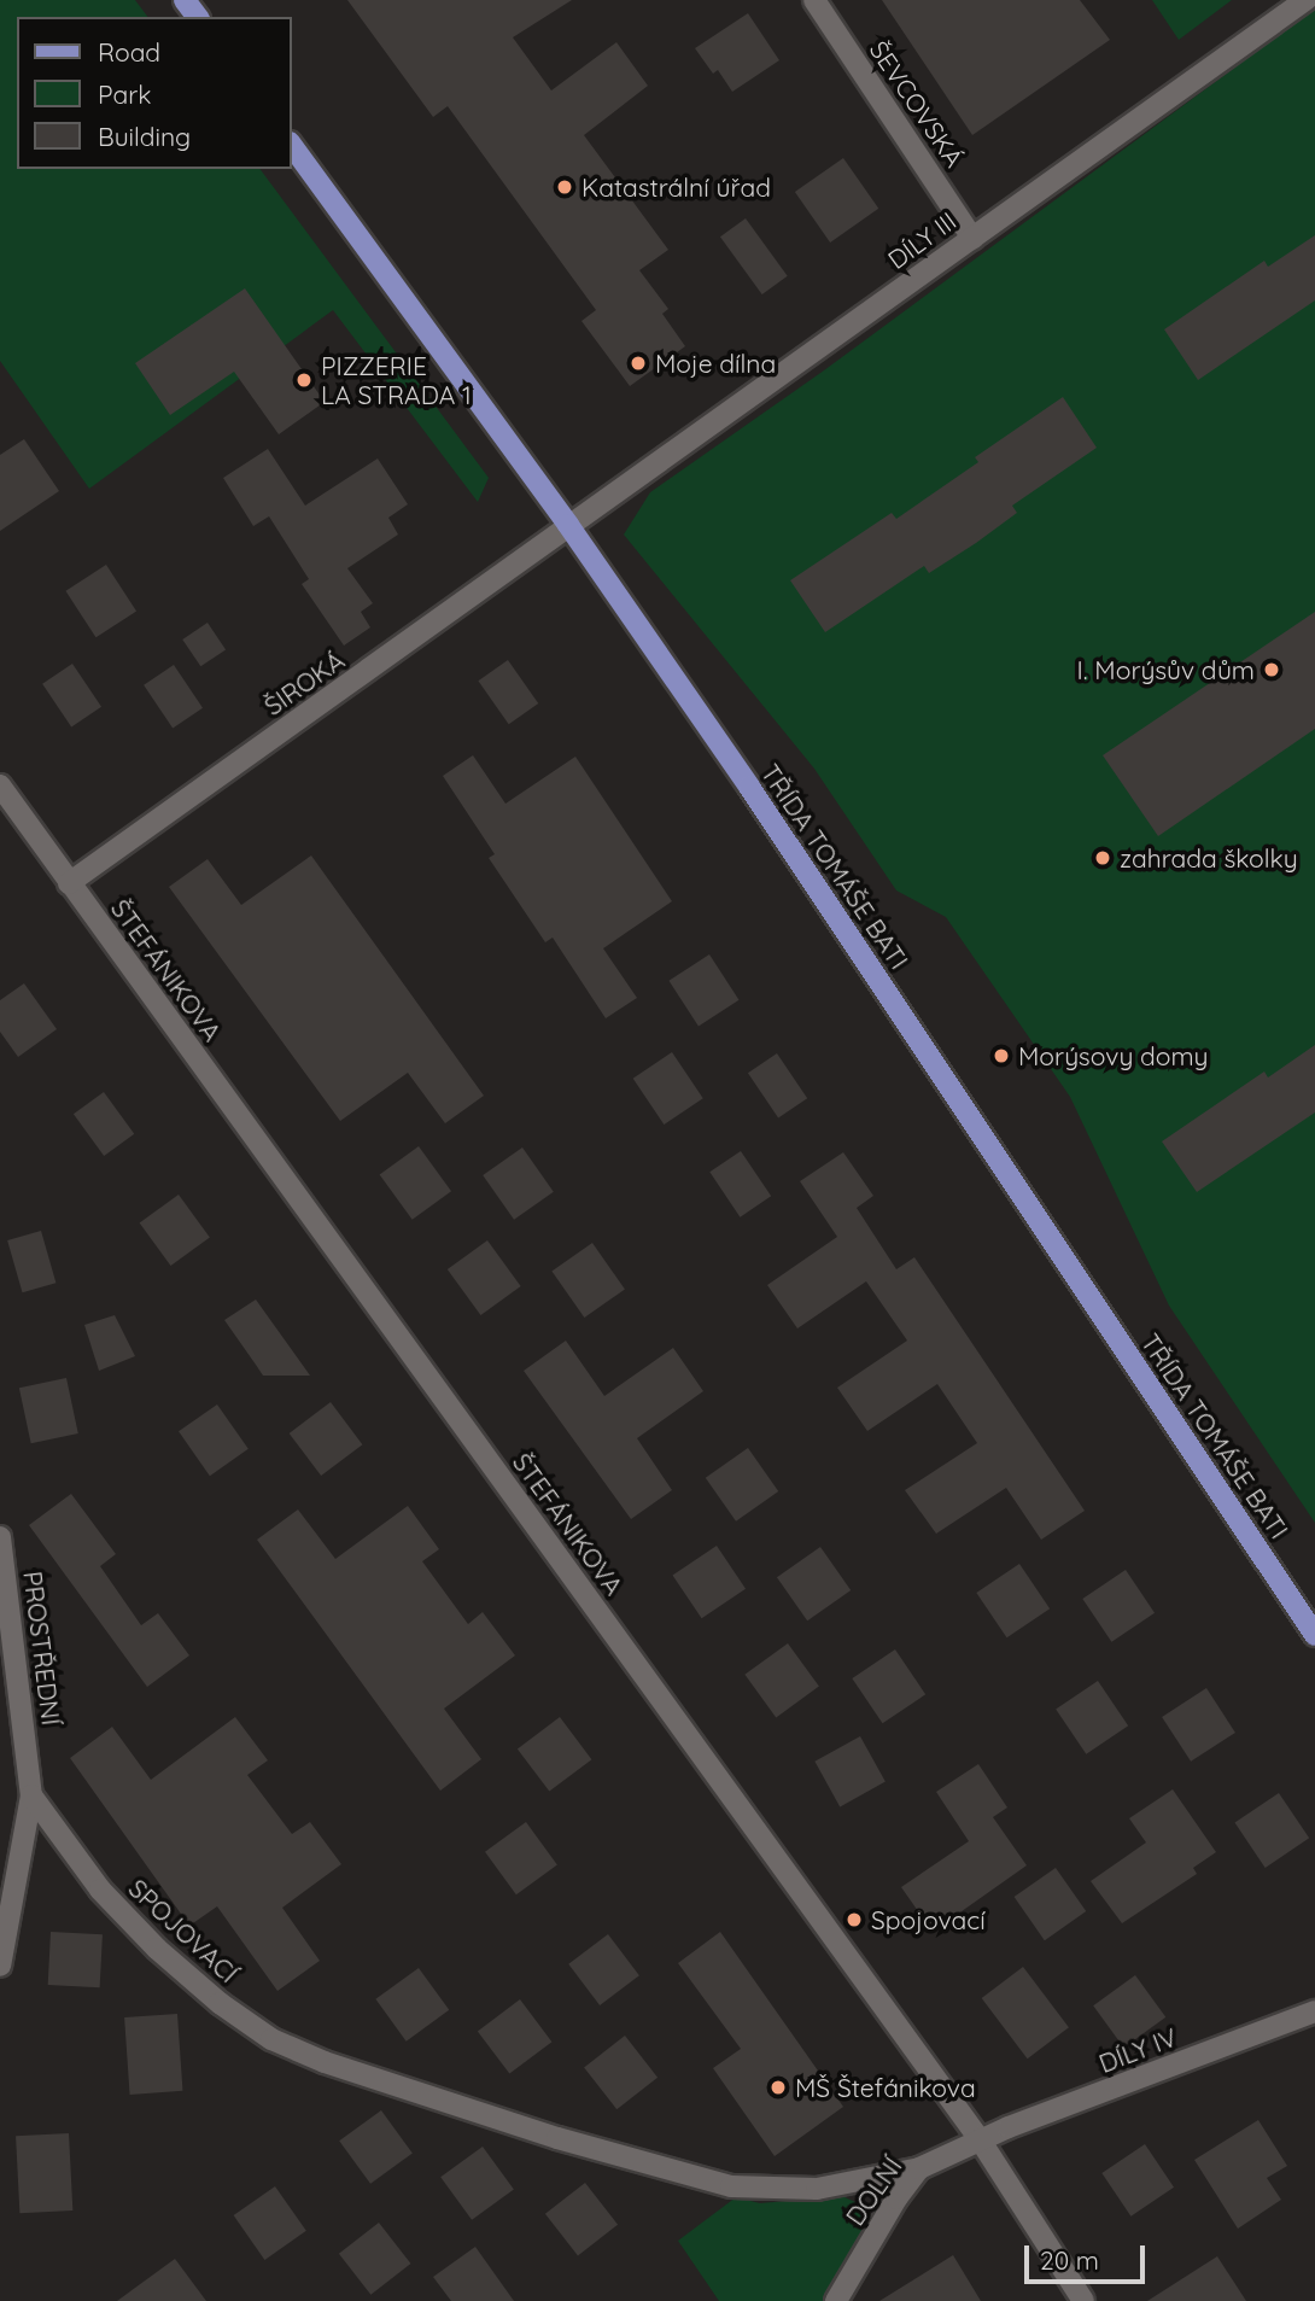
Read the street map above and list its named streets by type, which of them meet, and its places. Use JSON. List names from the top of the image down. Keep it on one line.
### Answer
{"streets":{"main road":["TŘÍDA TOMÁŠE BATI"],"street":["ŠEVCOVSKÁ","DÍLY III","ŠIROKÁ","ŠTEFÁNIKOVA","PROSTŘEDNÍ","SPOJOVACÍ","DÍLY IV","DOLNÍ"]},"crossings":[["ŠEVCOVSKÁ","DÍLY III"],["DÍLY III","ŠIROKÁ"],["DÍLY III","TŘÍDA TOMÁŠE BATI"],["ŠIROKÁ","TŘÍDA TOMÁŠE BATI"],["ŠIROKÁ","ŠTEFÁNIKOVA"],["ŠTEFÁNIKOVA","DÍLY IV"],["ŠTEFÁNIKOVA","DOLNÍ"],["PROSTŘEDNÍ","SPOJOVACÍ"],["SPOJOVACÍ","DOLNÍ"],["DÍLY IV","DOLNÍ"]],"places":["Katastrální úřad","Moje dílna","PIZZERIE LA STRADA 1","I. Morýsův dům","zahrada školky","Morýsovy domy","Spojovací","MŠ Štefánikova"],"legend":["Road","Park","Building"],"scale_bar":"20 m"}
